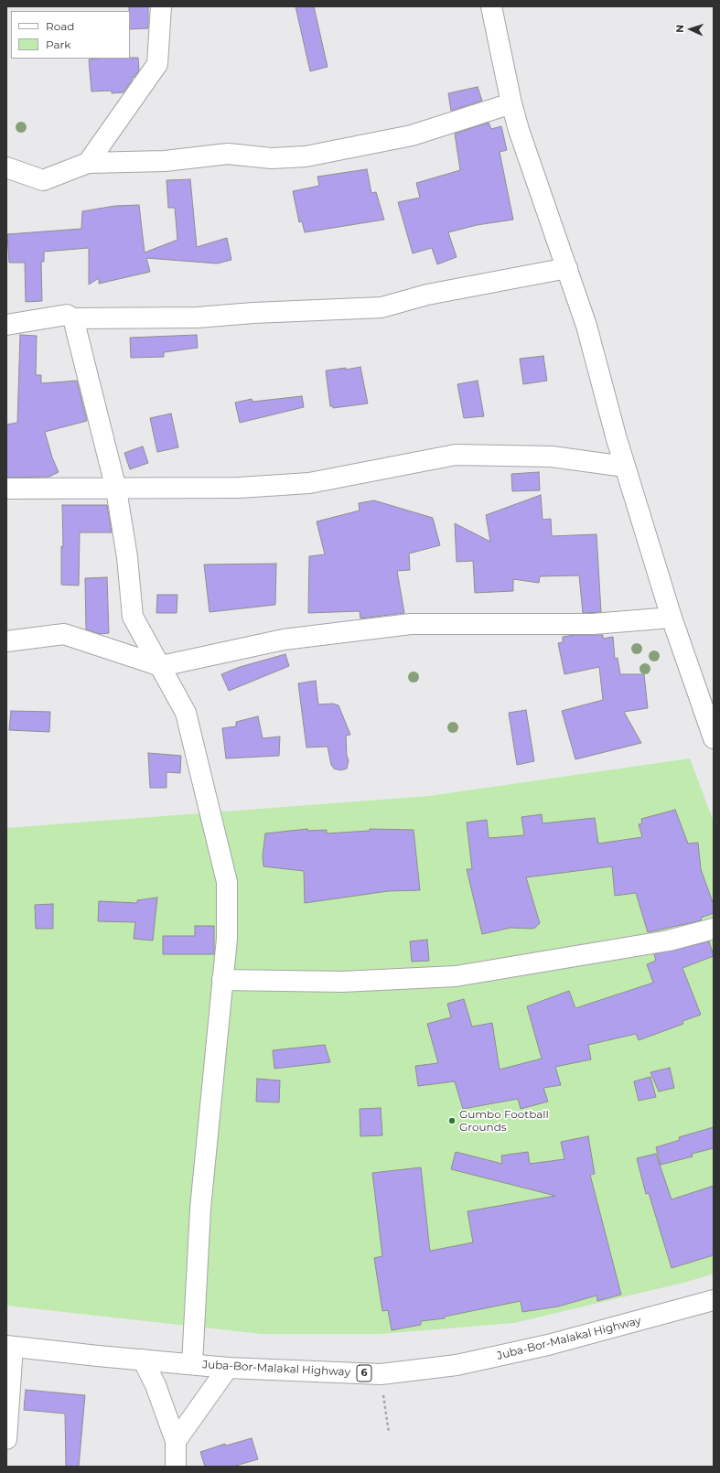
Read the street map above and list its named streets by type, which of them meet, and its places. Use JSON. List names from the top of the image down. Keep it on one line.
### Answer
{"streets":{"street":["Juba-Bor-Malakal Highway","6"]},"places":["Gumbo Football Grounds"],"legend":["Road","Park"],"north":"left"}
